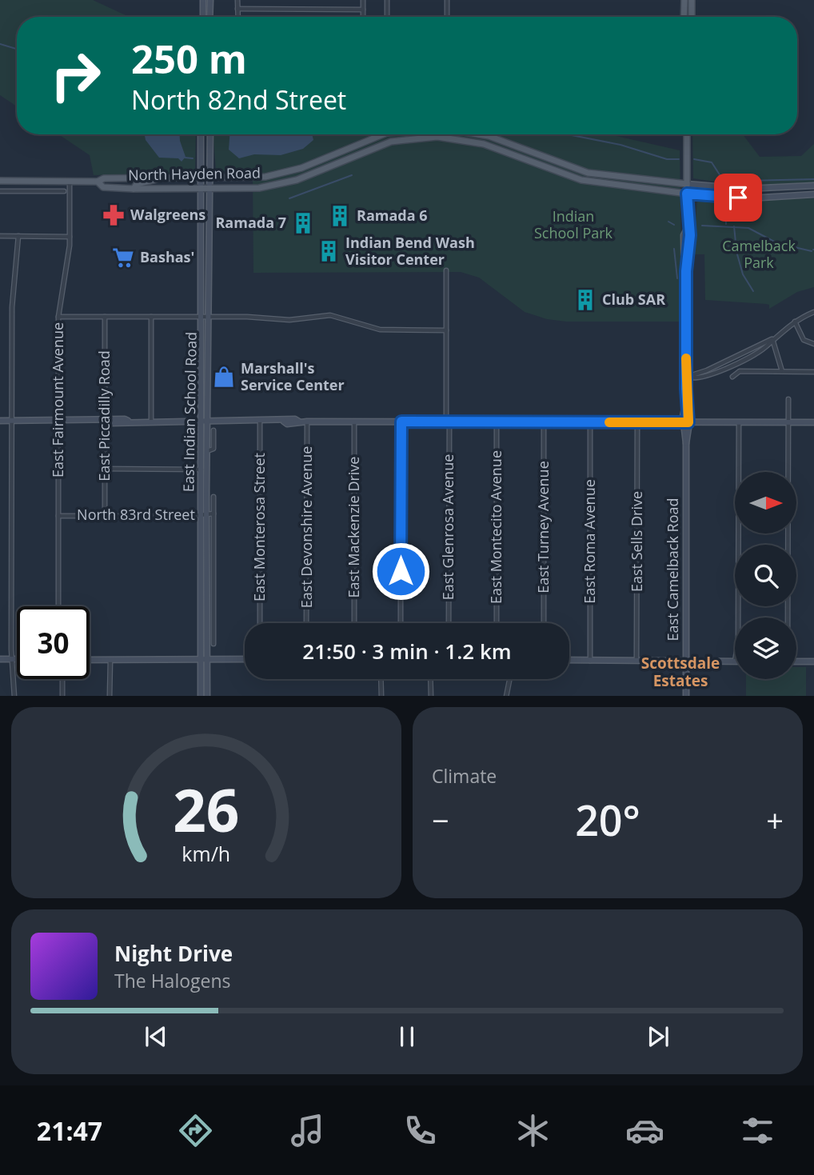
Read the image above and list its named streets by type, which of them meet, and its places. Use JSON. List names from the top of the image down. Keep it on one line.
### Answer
{"streets":{"main road":["North Hayden Road","East Indian School Road","East Camelback Road"],"street":["East Fairmount Avenue","East Piccadilly Road","North 83rd Street","East Monterosa Street","East Devonshire Avenue","East Mackenzie Drive","East Glenrosa Avenue","East Montecito Avenue","East Turney Avenue","East Roma Avenue","East Sells Drive"]},"crossings":[["North Hayden Road","East Fairmount Avenue"],["North Hayden Road","East Indian School Road"],["North Hayden Road","East Camelback Road"],["East Fairmount Avenue","North 83rd Street"],["East Indian School Road","North 83rd Street"],["East Piccadilly Road","North 83rd Street"]],"districts":["Scottsdale Estates"],"parks":["Indian School Park","Camelback Park"],"places":{"pharmacy":["Walgreens"],"building":["Ramada 6","Ramada 7","Indian Bend Wash Visitor Center","Club SAR"],"supermarket":["Bashas'"],"shop":["Marshall's Service Center"]},"north":"right","page":{"turn":["250 m","North 82nd Street"],"limit":"30","trip":"21:50 · 3 min · 1.2 km","tile":"Climate","heat":["−","20°","+"],"song":["Night Drive","The Halogens"],"tabs":"21:47","gauge":["26","km/h"]}}
